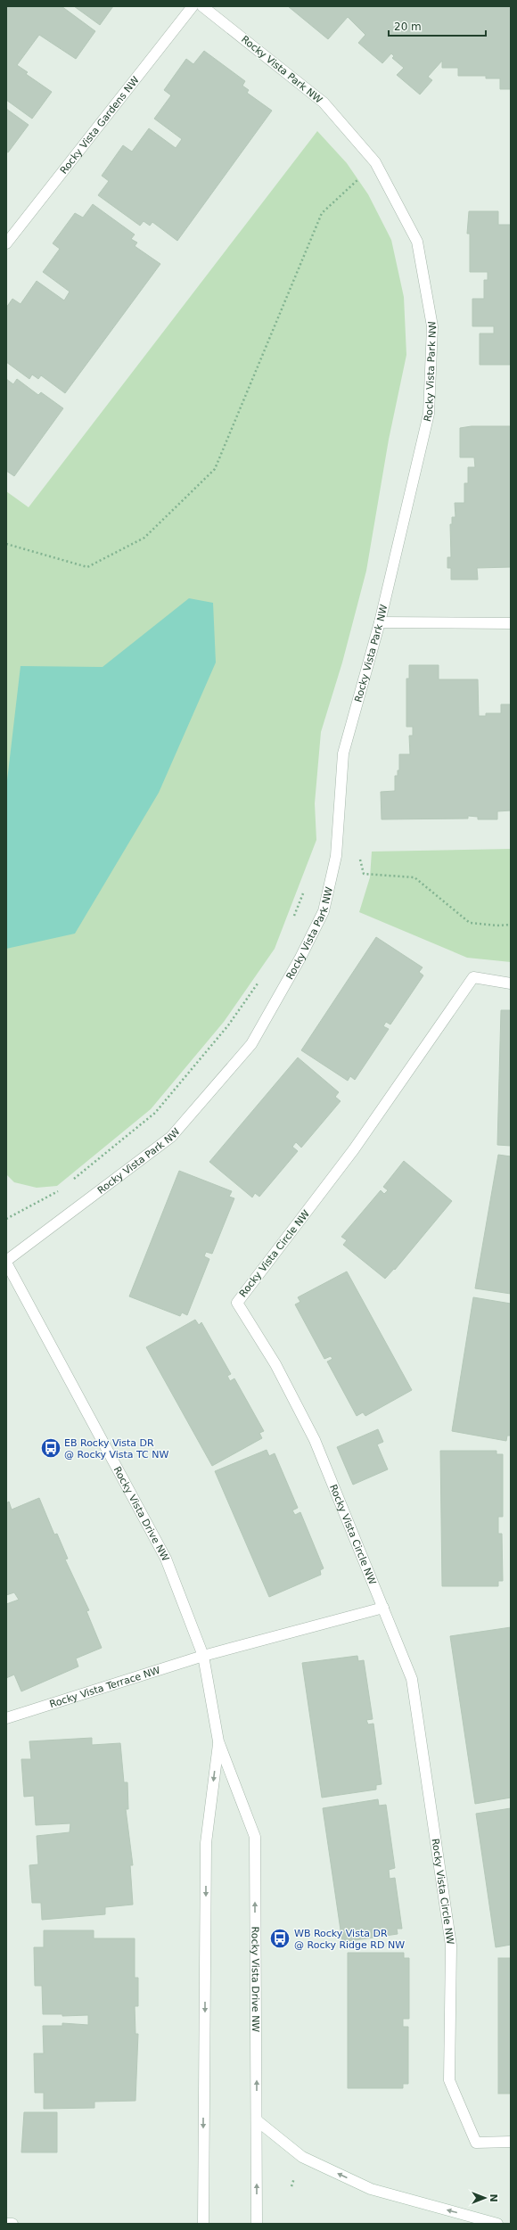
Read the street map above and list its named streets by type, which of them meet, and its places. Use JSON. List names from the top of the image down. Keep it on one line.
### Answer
{"streets":{"street":["Rocky Vista Park NW","Rocky Vista Gardens NW","Rocky Vista Circle NW","Rocky Vista Drive NW","Rocky Vista Terrace NW"]},"crossings":[["Rocky Vista Park NW","Rocky Vista Drive NW"],["Rocky Vista Drive NW","Rocky Vista Terrace NW"]],"places":{"bus stop":["EB Rocky Vista DR @ Rocky Vista TC NW","WB Rocky Vista DR @ Rocky Ridge RD NW"]},"scale_bar":"20 m","north":"right"}
